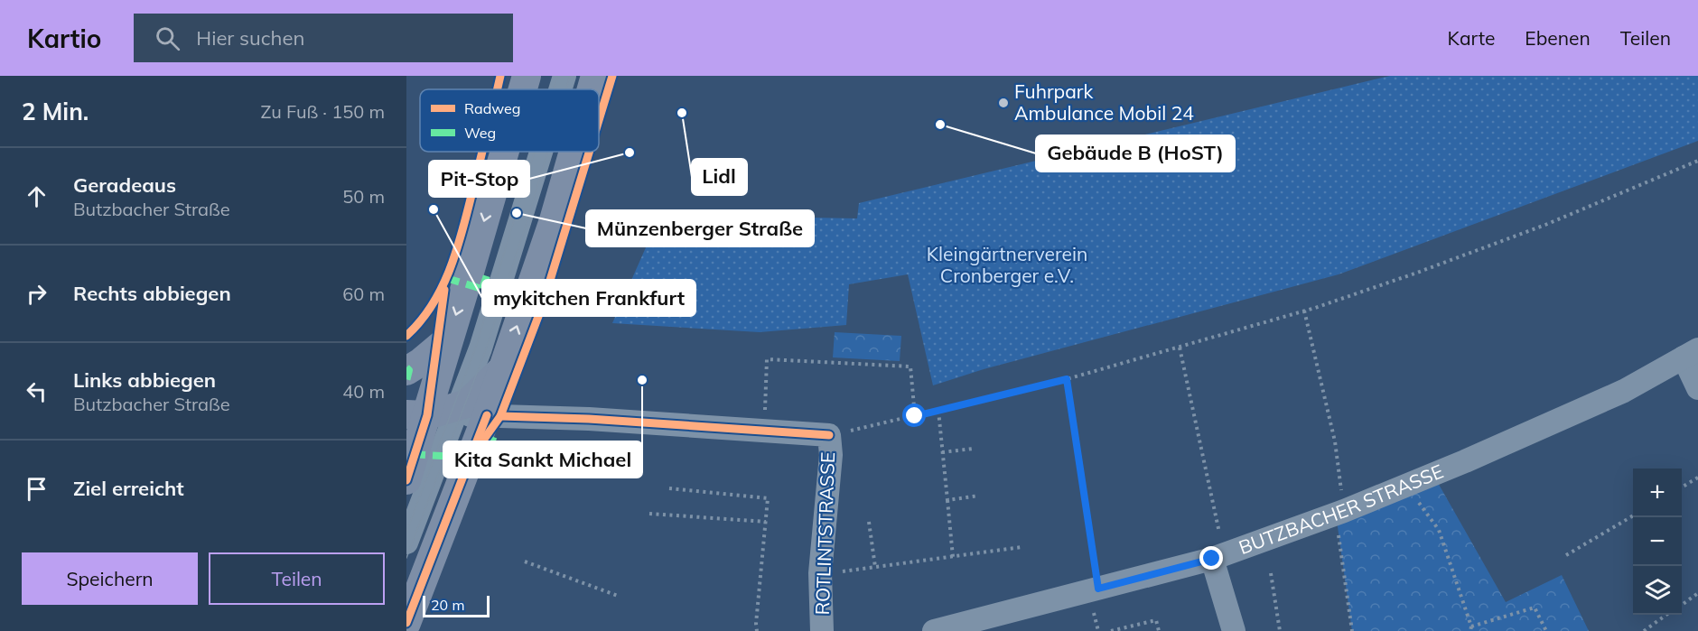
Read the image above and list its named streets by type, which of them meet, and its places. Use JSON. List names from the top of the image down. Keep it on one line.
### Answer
{"streets":{"street":["BUTZBACHER STRASSE","ROTLINTSTRASSE"]},"parks":["Kleingärtnerverein Cronberger e.V."],"places":["Fuhrpark Ambulance Mobil 24","Lidl","Gebäude B (HoST)","Pit-Stop","mykitchen Frankfurt","Münzenberger Straße","Kita Sankt Michael"],"legend":["Radweg","Weg"],"scale_bar":"20 m","page":{"header":"Kartio","search":"Hier suchen","nav":["Karte","Ebenen","Teilen"],"heading":["2 Min.","Zu Fuß · 150 m"],"list":[["Geradeaus","Butzbacher Straße","50 m"],["Rechts abbiegen","60 m"],["Links abbiegen","Butzbacher Straße","40 m"],"Ziel erreicht"],"map_buttons":["+","−"],"buttons":["Speichern","Teilen"],"scale":"20 m"}}
